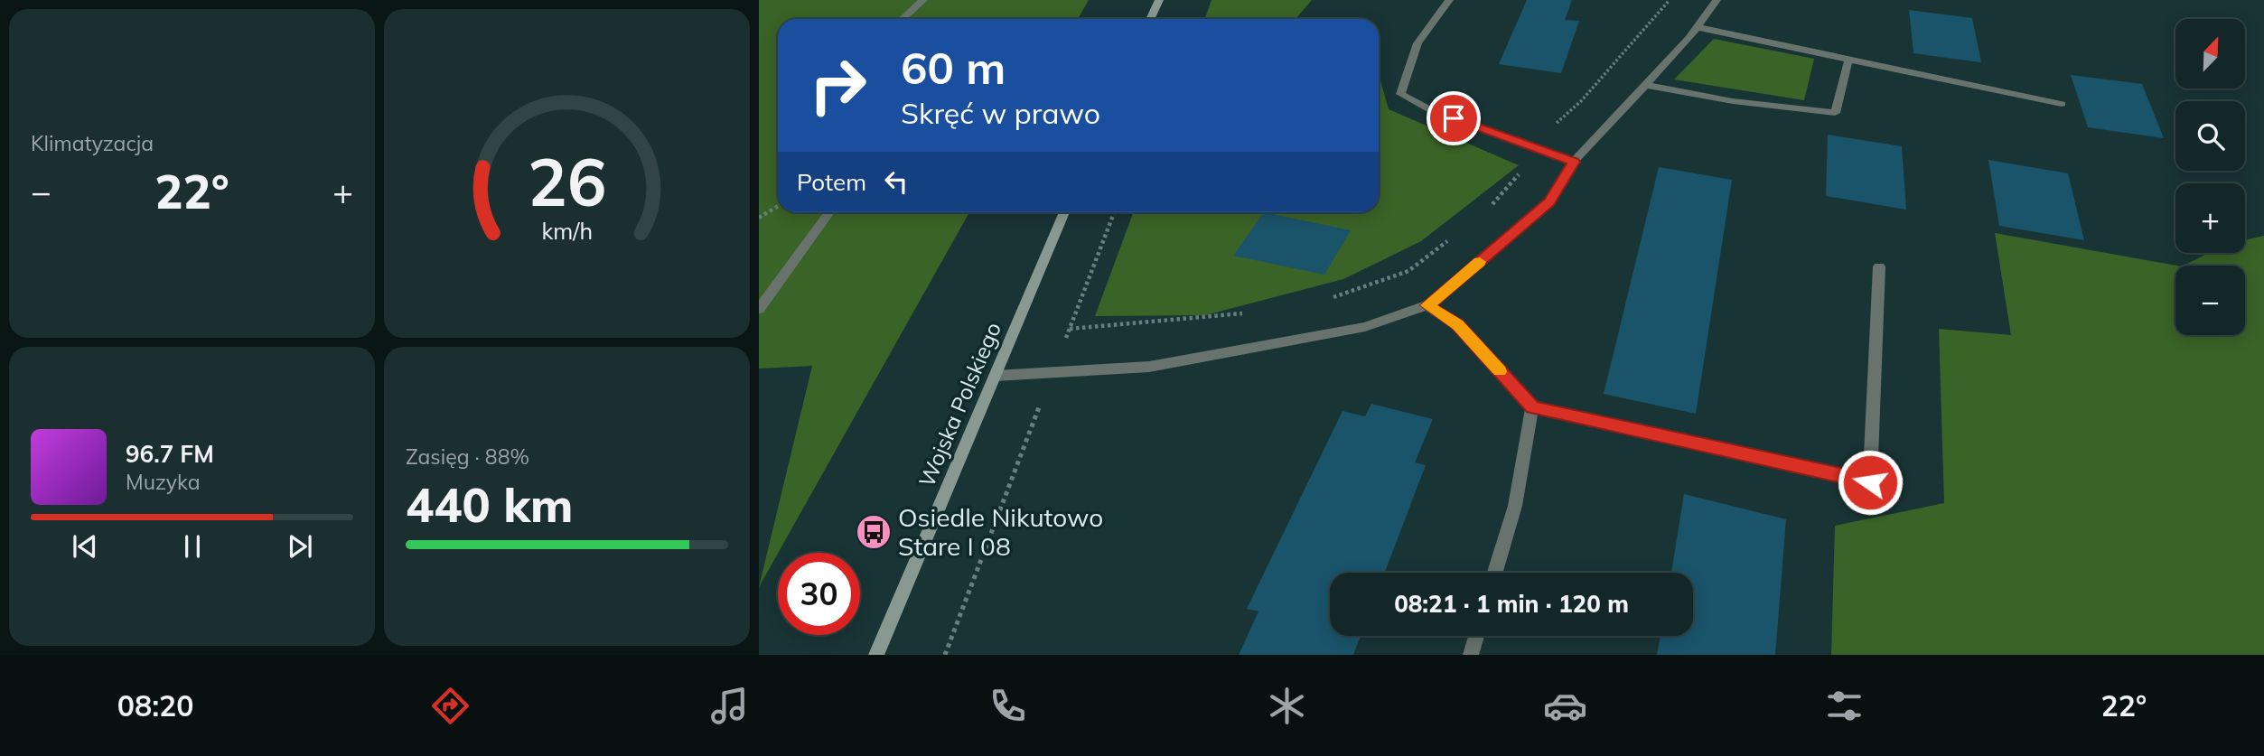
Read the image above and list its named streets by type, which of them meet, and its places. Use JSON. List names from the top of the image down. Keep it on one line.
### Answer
{"streets":{"street":["Wojska Polskiego"]},"places":{"bus stop":["Osiedle Nikutowo Stare I 08"]},"north":"top right","page":{"tile":["Klimatyzacja",["Zasięg · 88%","440 km"]],"map_buttons":["+","−"],"turn":["60 m","Skręć w prawo"],"then":"Potem","heat":["−","22°","+"],"song":["96.7 FM","Muzyka"],"limit":"30","trip":"08:21 · 1 min · 120 m","tabs":["08:20","22°"],"gauge":["26","km/h"]}}
